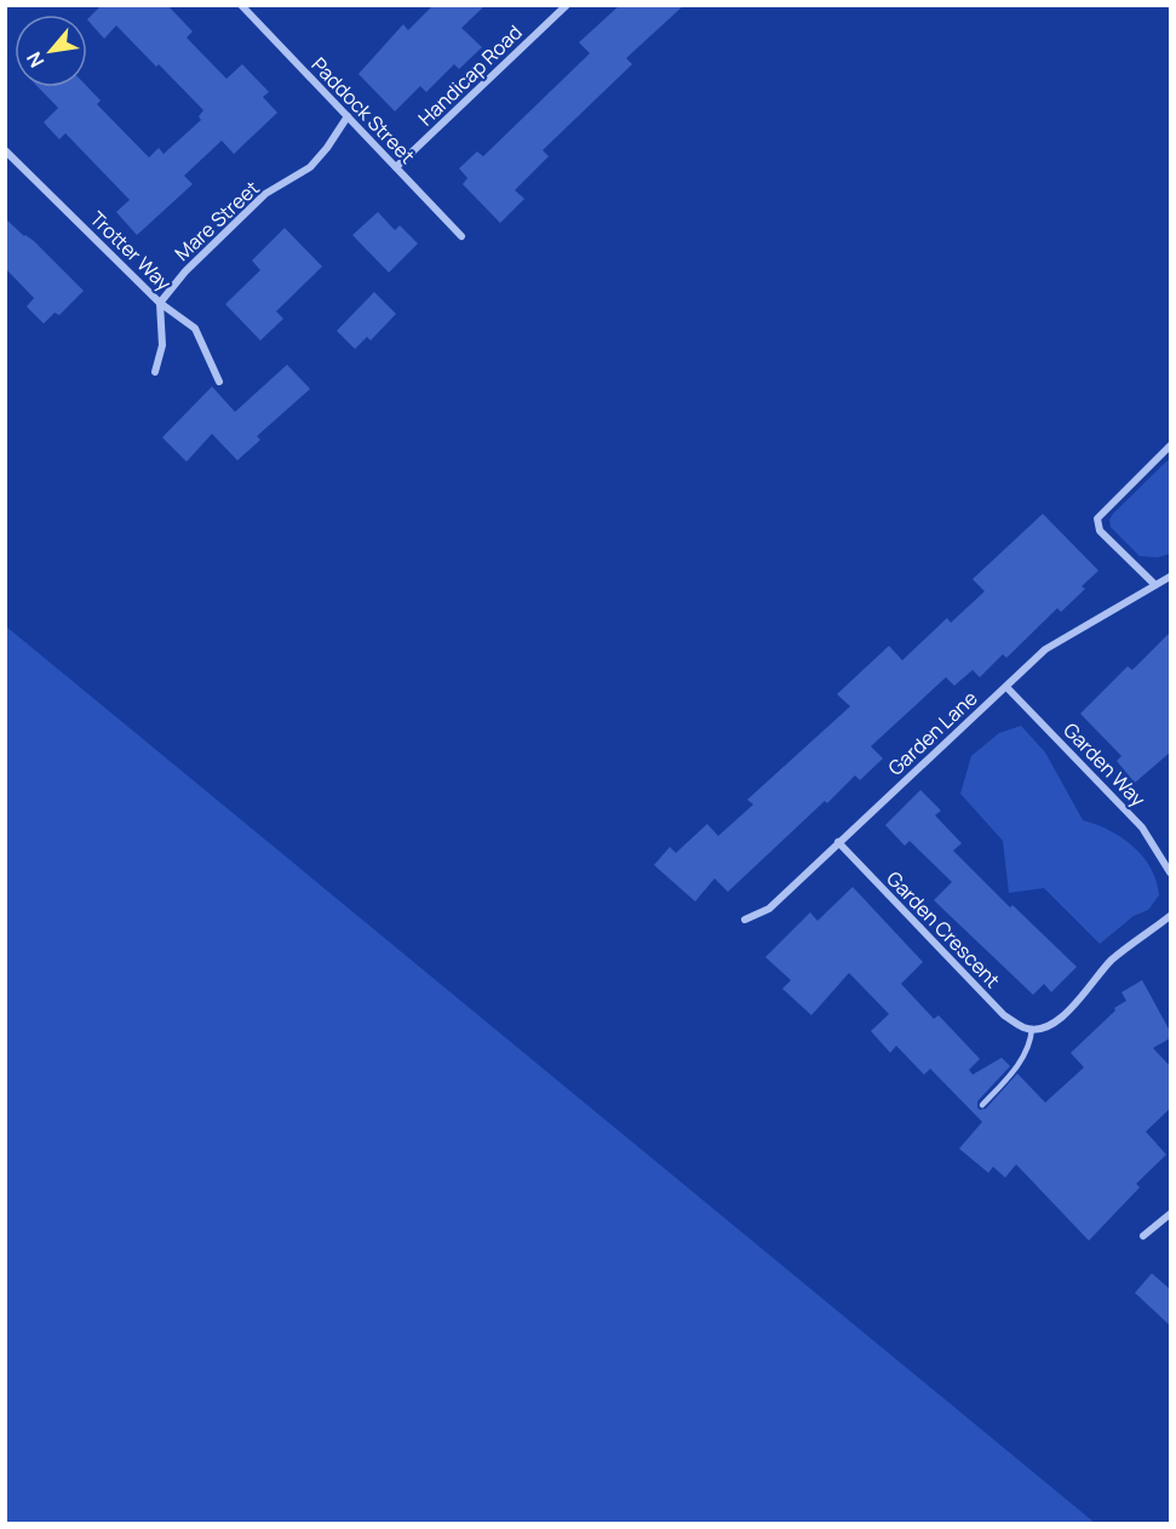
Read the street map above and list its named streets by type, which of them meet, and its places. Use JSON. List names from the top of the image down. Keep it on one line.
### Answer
{"streets":{"street":["Handicap Road","Paddock Street","Mare Street","Trotter Way","Garden Lane","Garden Way","Garden Crescent"]},"crossings":[["Handicap Road","Paddock Street"],["Paddock Street","Mare Street"],["Mare Street","Trotter Way"],["Garden Lane","Garden Way"],["Garden Lane","Garden Crescent"]],"north":"bottom left"}
